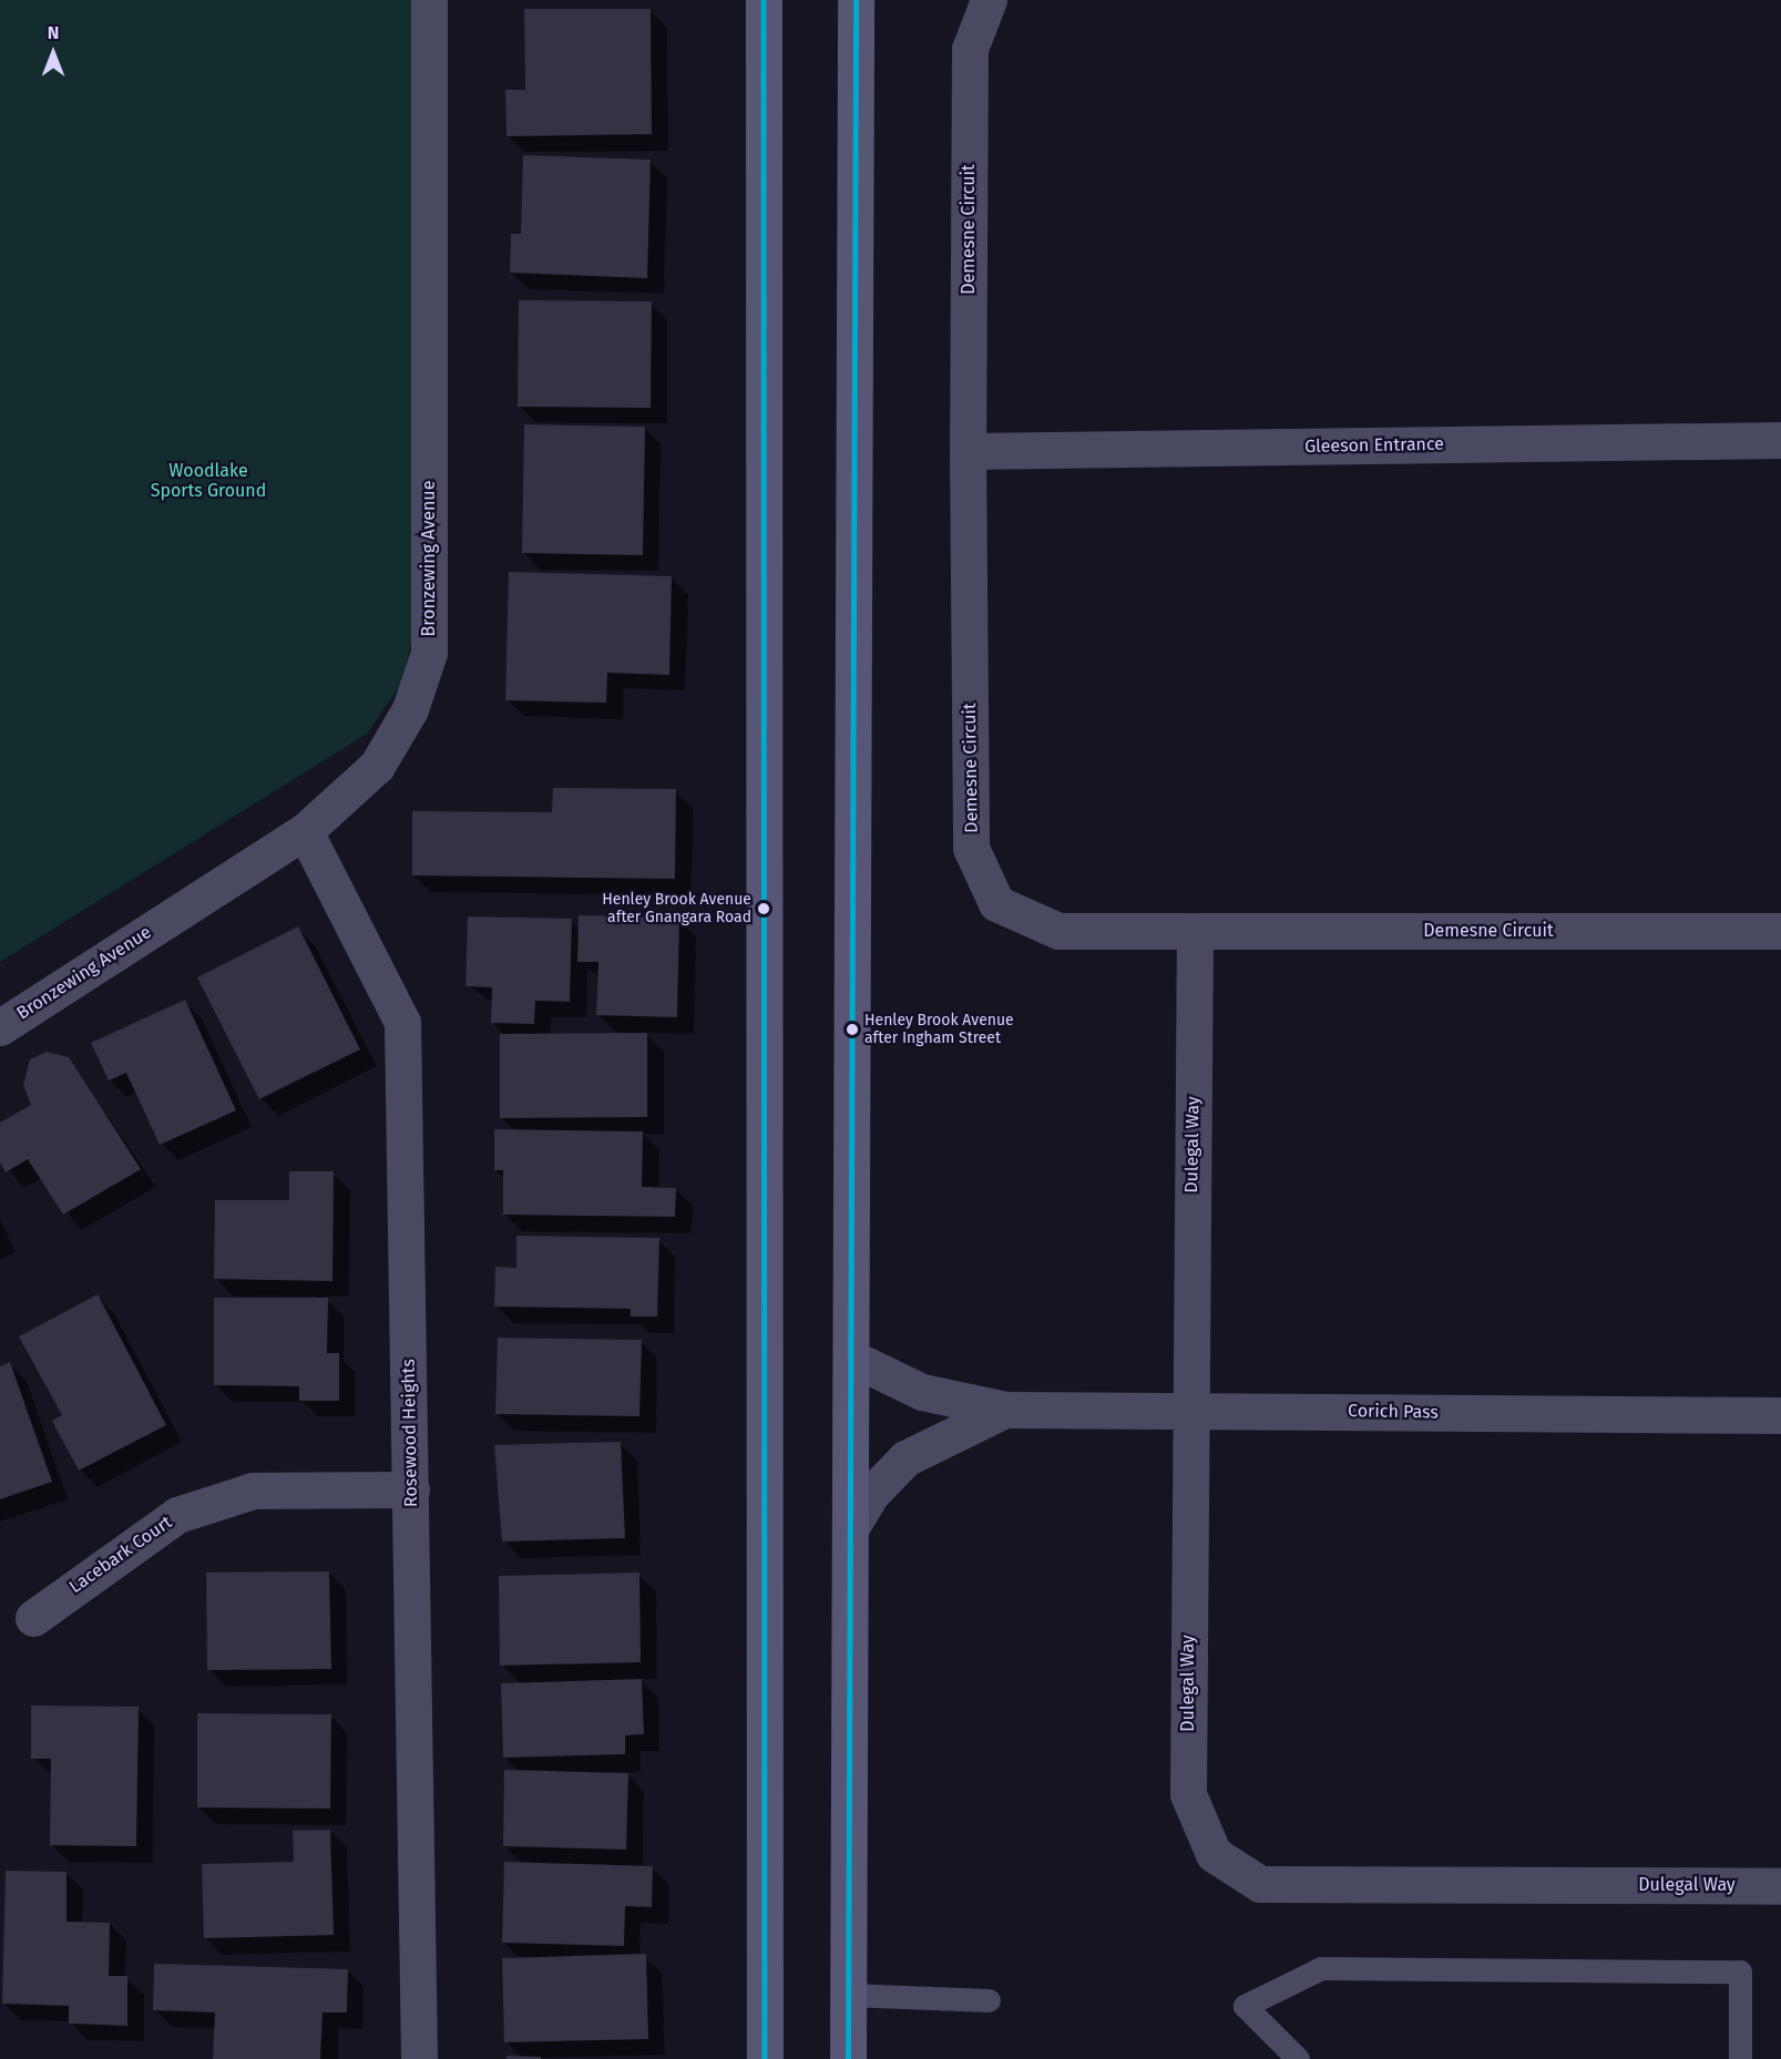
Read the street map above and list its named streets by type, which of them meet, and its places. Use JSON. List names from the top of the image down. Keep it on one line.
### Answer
{"streets":{"street":["Demesne Circuit","Gleeson Entrance","Bronzewing Avenue","Dulegal Way","Corich Pass","Rosewood Heights","Lacebark Court"]},"crossings":[["Demesne Circuit","Gleeson Entrance"],["Demesne Circuit","Dulegal Way"],["Bronzewing Avenue","Rosewood Heights"],["Dulegal Way","Corich Pass"],["Rosewood Heights","Lacebark Court"]],"parks":["Woodlake Sports Ground"],"places":["Henley Brook Avenue after Gnangara Road","Henley Brook Avenue after Ingham Street"],"north":"top"}
